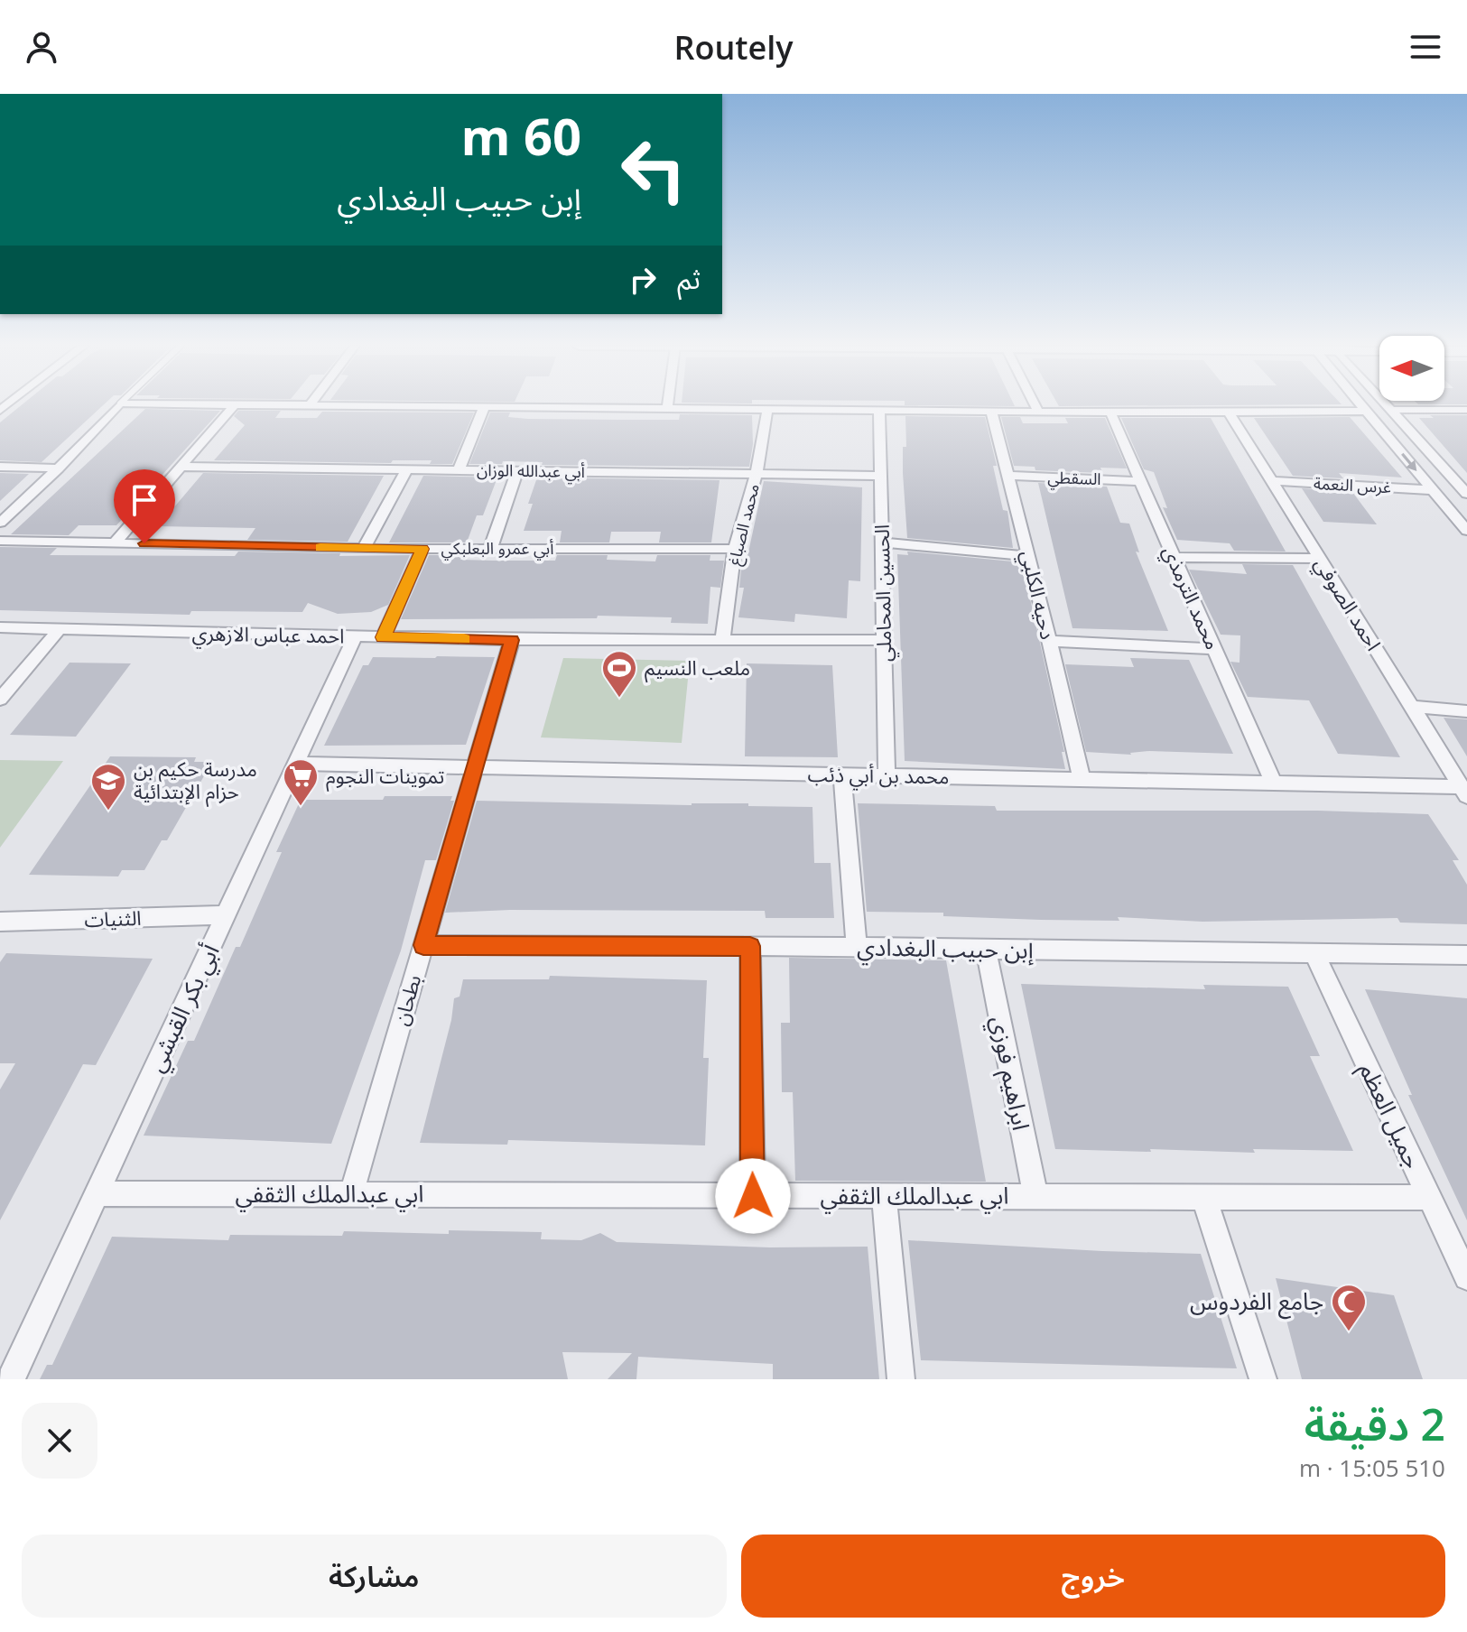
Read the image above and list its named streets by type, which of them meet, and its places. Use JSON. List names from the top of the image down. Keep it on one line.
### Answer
{"streets":{"street":["أبي عبدالله الوزان","السقطي","غرس النعمة","محمد الصباغ","أبي عمرو البعلبكي","الحسين المحاملي","دحيه الكلبي","محمد الترمذي","احمد الصوفي","احمد عباس الازهري","محمد بن أبي ذئب","الثنيات","إبن حبيب البغدادي","بطحان","أبي بكر القبشي","ابراهيم فوزي","جميل العظم","ابي عبدالملك الثقفي"]},"crossings":[["أبي عبدالله الوزان","محمد الصباغ"],["أبي عبدالله الوزان","الحسين المحاملي"],["السقطي","دحيه الكلبي"],["السقطي","محمد الترمذي"],["غرس النعمة","احمد الصوفي"],["محمد الصباغ","أبي عمرو البعلبكي"],["محمد الصباغ","احمد عباس الازهري"],["الحسين المحاملي","احمد عباس الازهري"],["الحسين المحاملي","محمد بن أبي ذئب"],["دحيه الكلبي","محمد بن أبي ذئب"],["محمد الترمذي","محمد بن أبي ذئب"],["احمد الصوفي","محمد بن أبي ذئب"],["احمد عباس الازهري","بطحان"],["احمد عباس الازهري","أبي بكر القبشي"],["محمد بن أبي ذئب","بطحان"],["محمد بن أبي ذئب","أبي بكر القبشي"],["الثنيات","أبي بكر القبشي"],["إبن حبيب البغدادي","بطحان"],["إبن حبيب البغدادي","ابراهيم فوزي"],["إبن حبيب البغدادي","جميل العظم"],["بطحان","ابي عبدالملك الثقفي"],["أبي بكر القبشي","ابي عبدالملك الثقفي"],["ابراهيم فوزي","ابي عبدالملك الثقفي"],["جميل العظم","ابي عبدالملك الثقفي"]],"places":{"sports":["ملعب النسيم"],"supermarket":["تموينات النجوم"],"school or university":["مدرسة حكيم بن حزام الإبتدائية"],"mosque":["جامع الفردوس"]},"north":"left","page":{"header":"Routely","turn":["60 m","إبن حبيب البغدادي"],"then":"ثم","heading":["2 دقيقة","510 m · 15:05"],"buttons":["خروج","مشاركة"]}}
